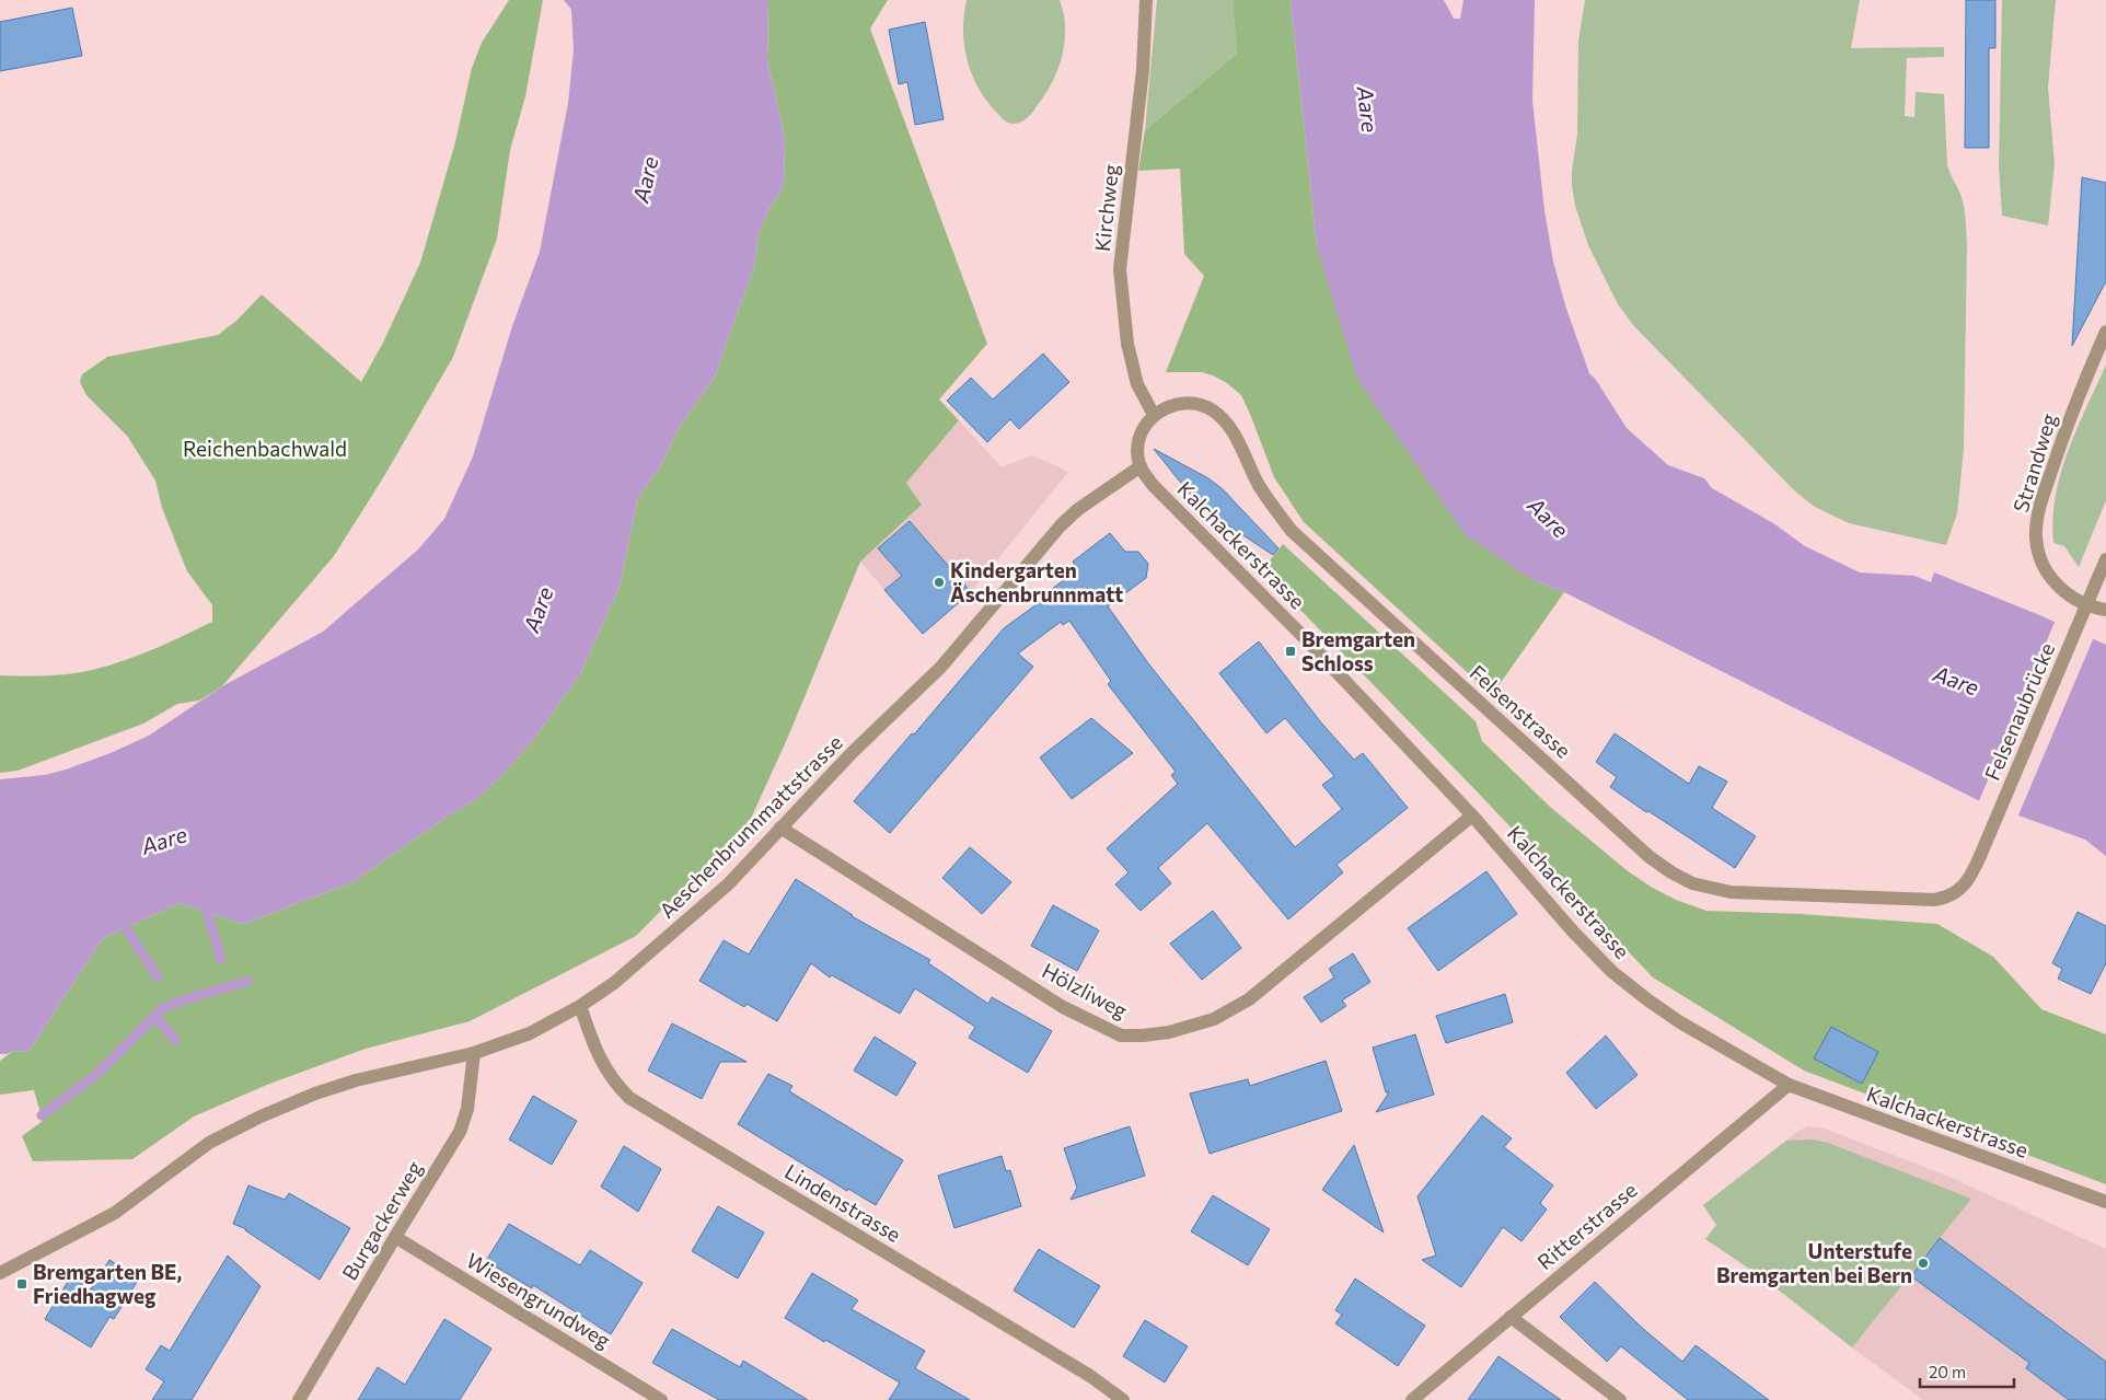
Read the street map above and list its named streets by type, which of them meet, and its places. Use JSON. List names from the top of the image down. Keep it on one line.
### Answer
{"streets":{"street":["Kirchweg","Strandweg","Kalchackerstrasse","Felsenstrasse","Felsenaubrücke","Aeschenbrunnmattstrasse","Hölzliweg","Lindenstrasse","Burgackerweg","Ritterstrasse","Wiesengrundweg"]},"crossings":[["Kirchweg","Felsenstrasse"],["Kalchackerstrasse","Aeschenbrunnmattstrasse"],["Kalchackerstrasse","Hölzliweg"],["Kalchackerstrasse","Ritterstrasse"],["Felsenstrasse","Felsenaubrücke"],["Aeschenbrunnmattstrasse","Hölzliweg"],["Aeschenbrunnmattstrasse","Lindenstrasse"],["Aeschenbrunnmattstrasse","Burgackerweg"],["Burgackerweg","Wiesengrundweg"]],"water":["Aare"],"parks":["Reichenbachwald"],"places":{"other":["Kindergarten Äschenbrunnmatt","Unterstufe Bremgarten bei Bern"],"transit":["Bremgarten Schloss","Bremgarten BE, Friedhagweg"]},"scale_bar":"20 m"}
